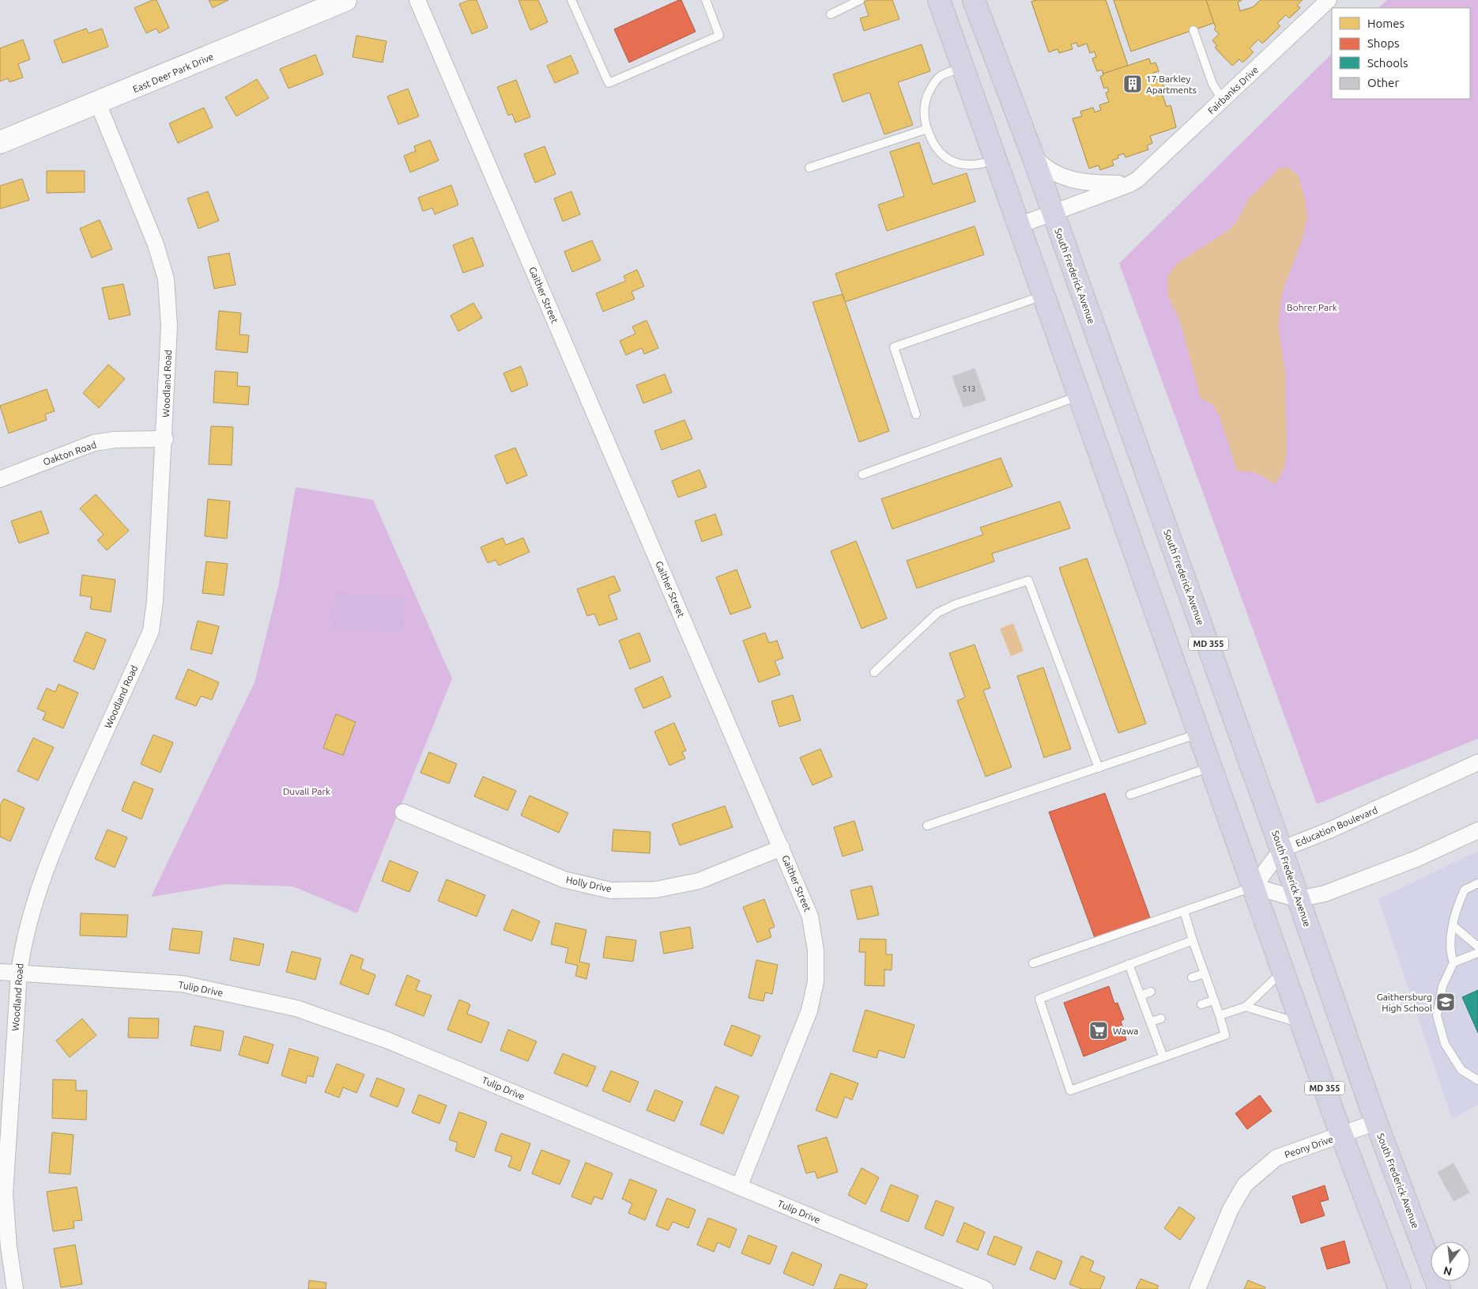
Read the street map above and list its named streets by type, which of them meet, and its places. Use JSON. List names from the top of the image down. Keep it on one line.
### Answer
{"streets":{"main road":["South Frederick Avenue","MD 355"],"street":["East Deer Park Drive","Fairbanks Drive","Gaither Street","Woodland Road","Oakton Road","Education Boulevard","Holly Drive","Tulip Drive","Peony Drive"]},"crossings":[["East Deer Park Drive","Woodland Road"],["Fairbanks Drive","South Frederick Avenue"],["Fairbanks Drive","MD 355"],["South Frederick Avenue","Education Boulevard"],["South Frederick Avenue","Peony Drive"],["Gaither Street","Holly Drive"],["Gaither Street","Tulip Drive"],["Woodland Road","Oakton Road"],["Woodland Road","Tulip Drive"],["MD 355","Peony Drive"]],"parks":["Bohrer Park","Duvall Park"],"places":{"building":["17 Barkley Apartments"],"school or university":["Gaithersburg High School"],"supermarket":["Wawa"]},"house_numbers":["513"],"legend":["Homes","Shops","Schools","Other"],"north":"bottom"}
